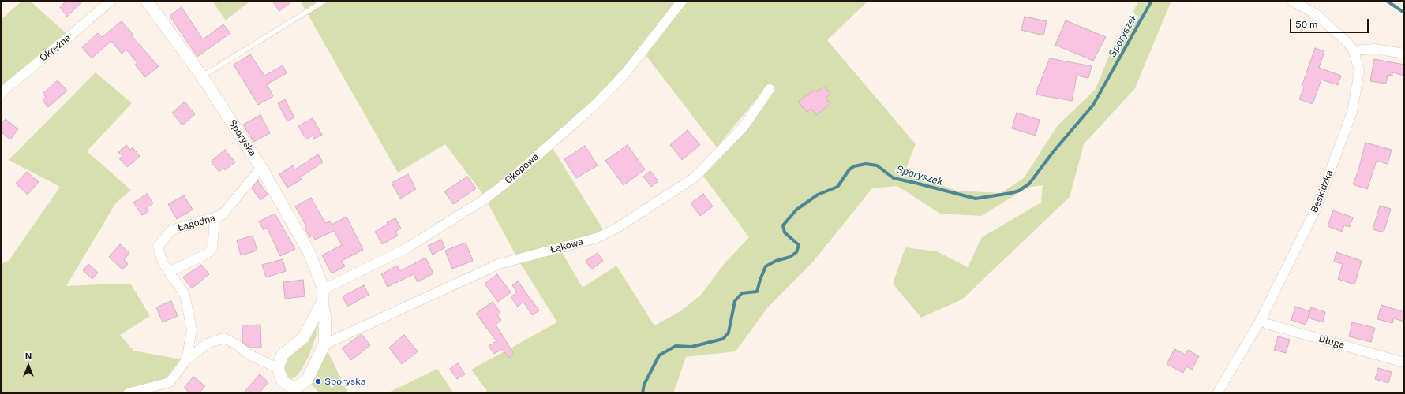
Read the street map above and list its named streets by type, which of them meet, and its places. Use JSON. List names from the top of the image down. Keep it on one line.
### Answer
{"streets":{"street":["Okrężna","Sporyska","Okopowa","Beskidzka","Łagodna","Łąkowa","Długa"]},"crossings":[["Sporyska","Okopowa"],["Sporyska","Łagodna"],["Sporyska","Łąkowa"],["Beskidzka","Długa"]],"water":["Sporyszek"],"places":["Sporyska"],"scale_bar":"50 m","north":"top"}
